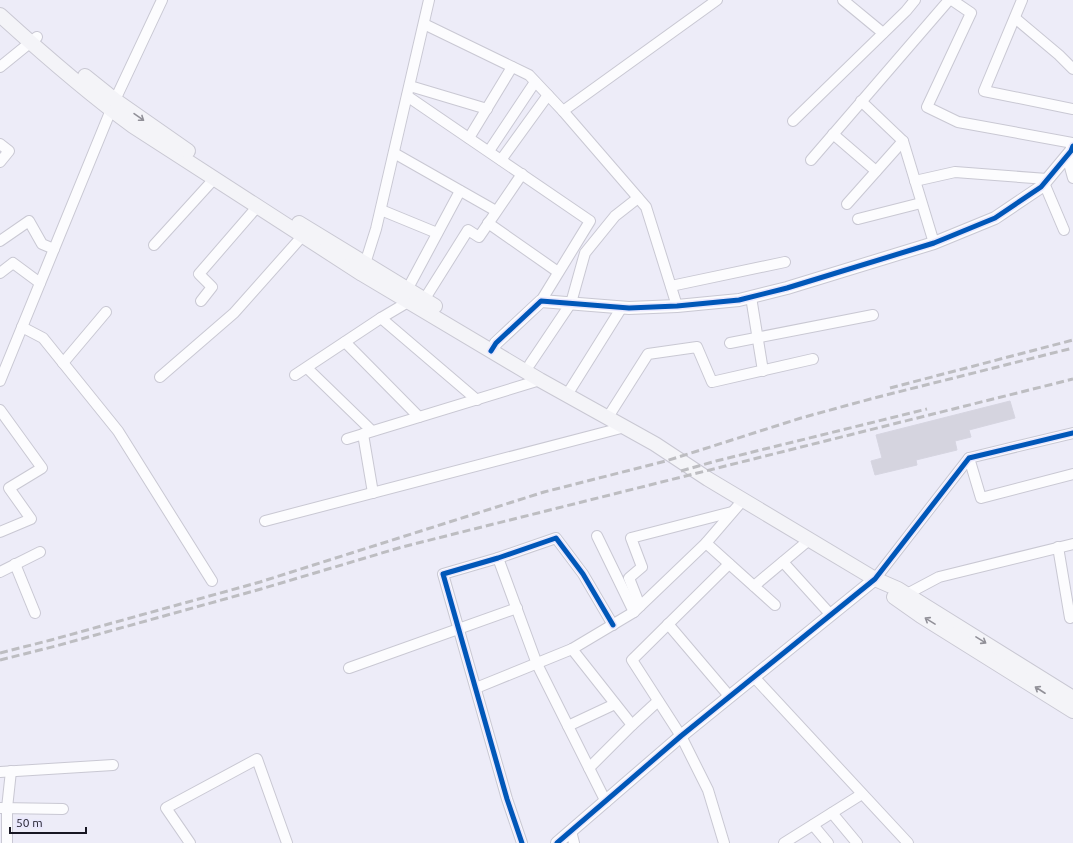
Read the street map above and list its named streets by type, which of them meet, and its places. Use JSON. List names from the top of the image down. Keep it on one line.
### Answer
{"scale_bar":"50 m"}
